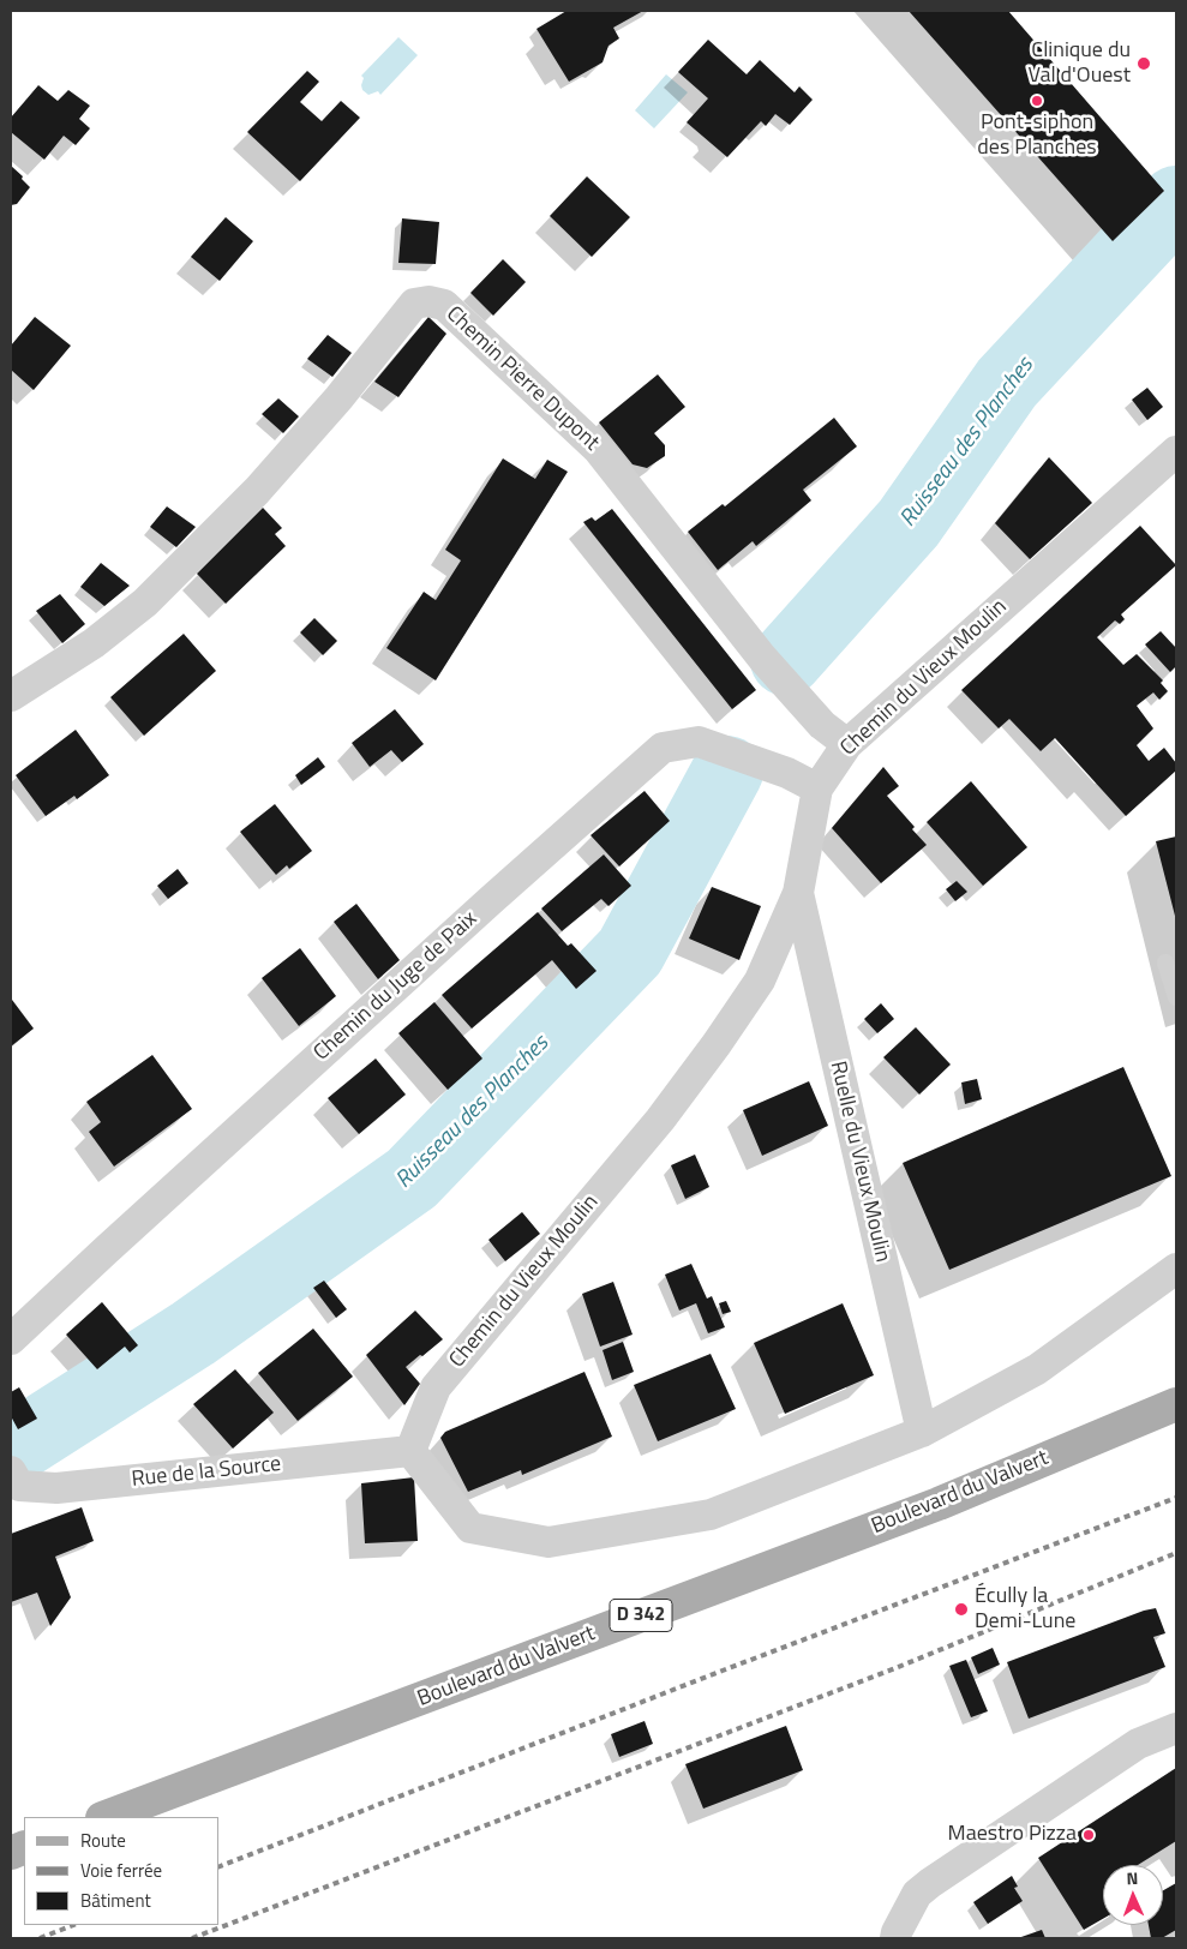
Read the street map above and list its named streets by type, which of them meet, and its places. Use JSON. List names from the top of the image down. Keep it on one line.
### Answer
{"streets":{"main road":["Boulevard du Valvert","D 342"],"street":["Chemin Pierre Dupont","Chemin du Vieux Moulin","Chemin du Juge de Paix","Ruelle du Vieux Moulin","Rue de la Source"]},"crossings":[["Chemin Pierre Dupont","Chemin du Vieux Moulin"],["Chemin du Vieux Moulin","Chemin du Juge de Paix"],["Chemin du Vieux Moulin","Ruelle du Vieux Moulin"],["Chemin du Vieux Moulin","Rue de la Source"]],"water":["Ruisseau des Planches"],"places":["Clinique du Val d'Ouest","Pont-siphon des Planches","Écully la Demi-Lune","Maestro Pizza"],"legend":["Route","Voie ferrée","Bâtiment"],"north":"top"}
